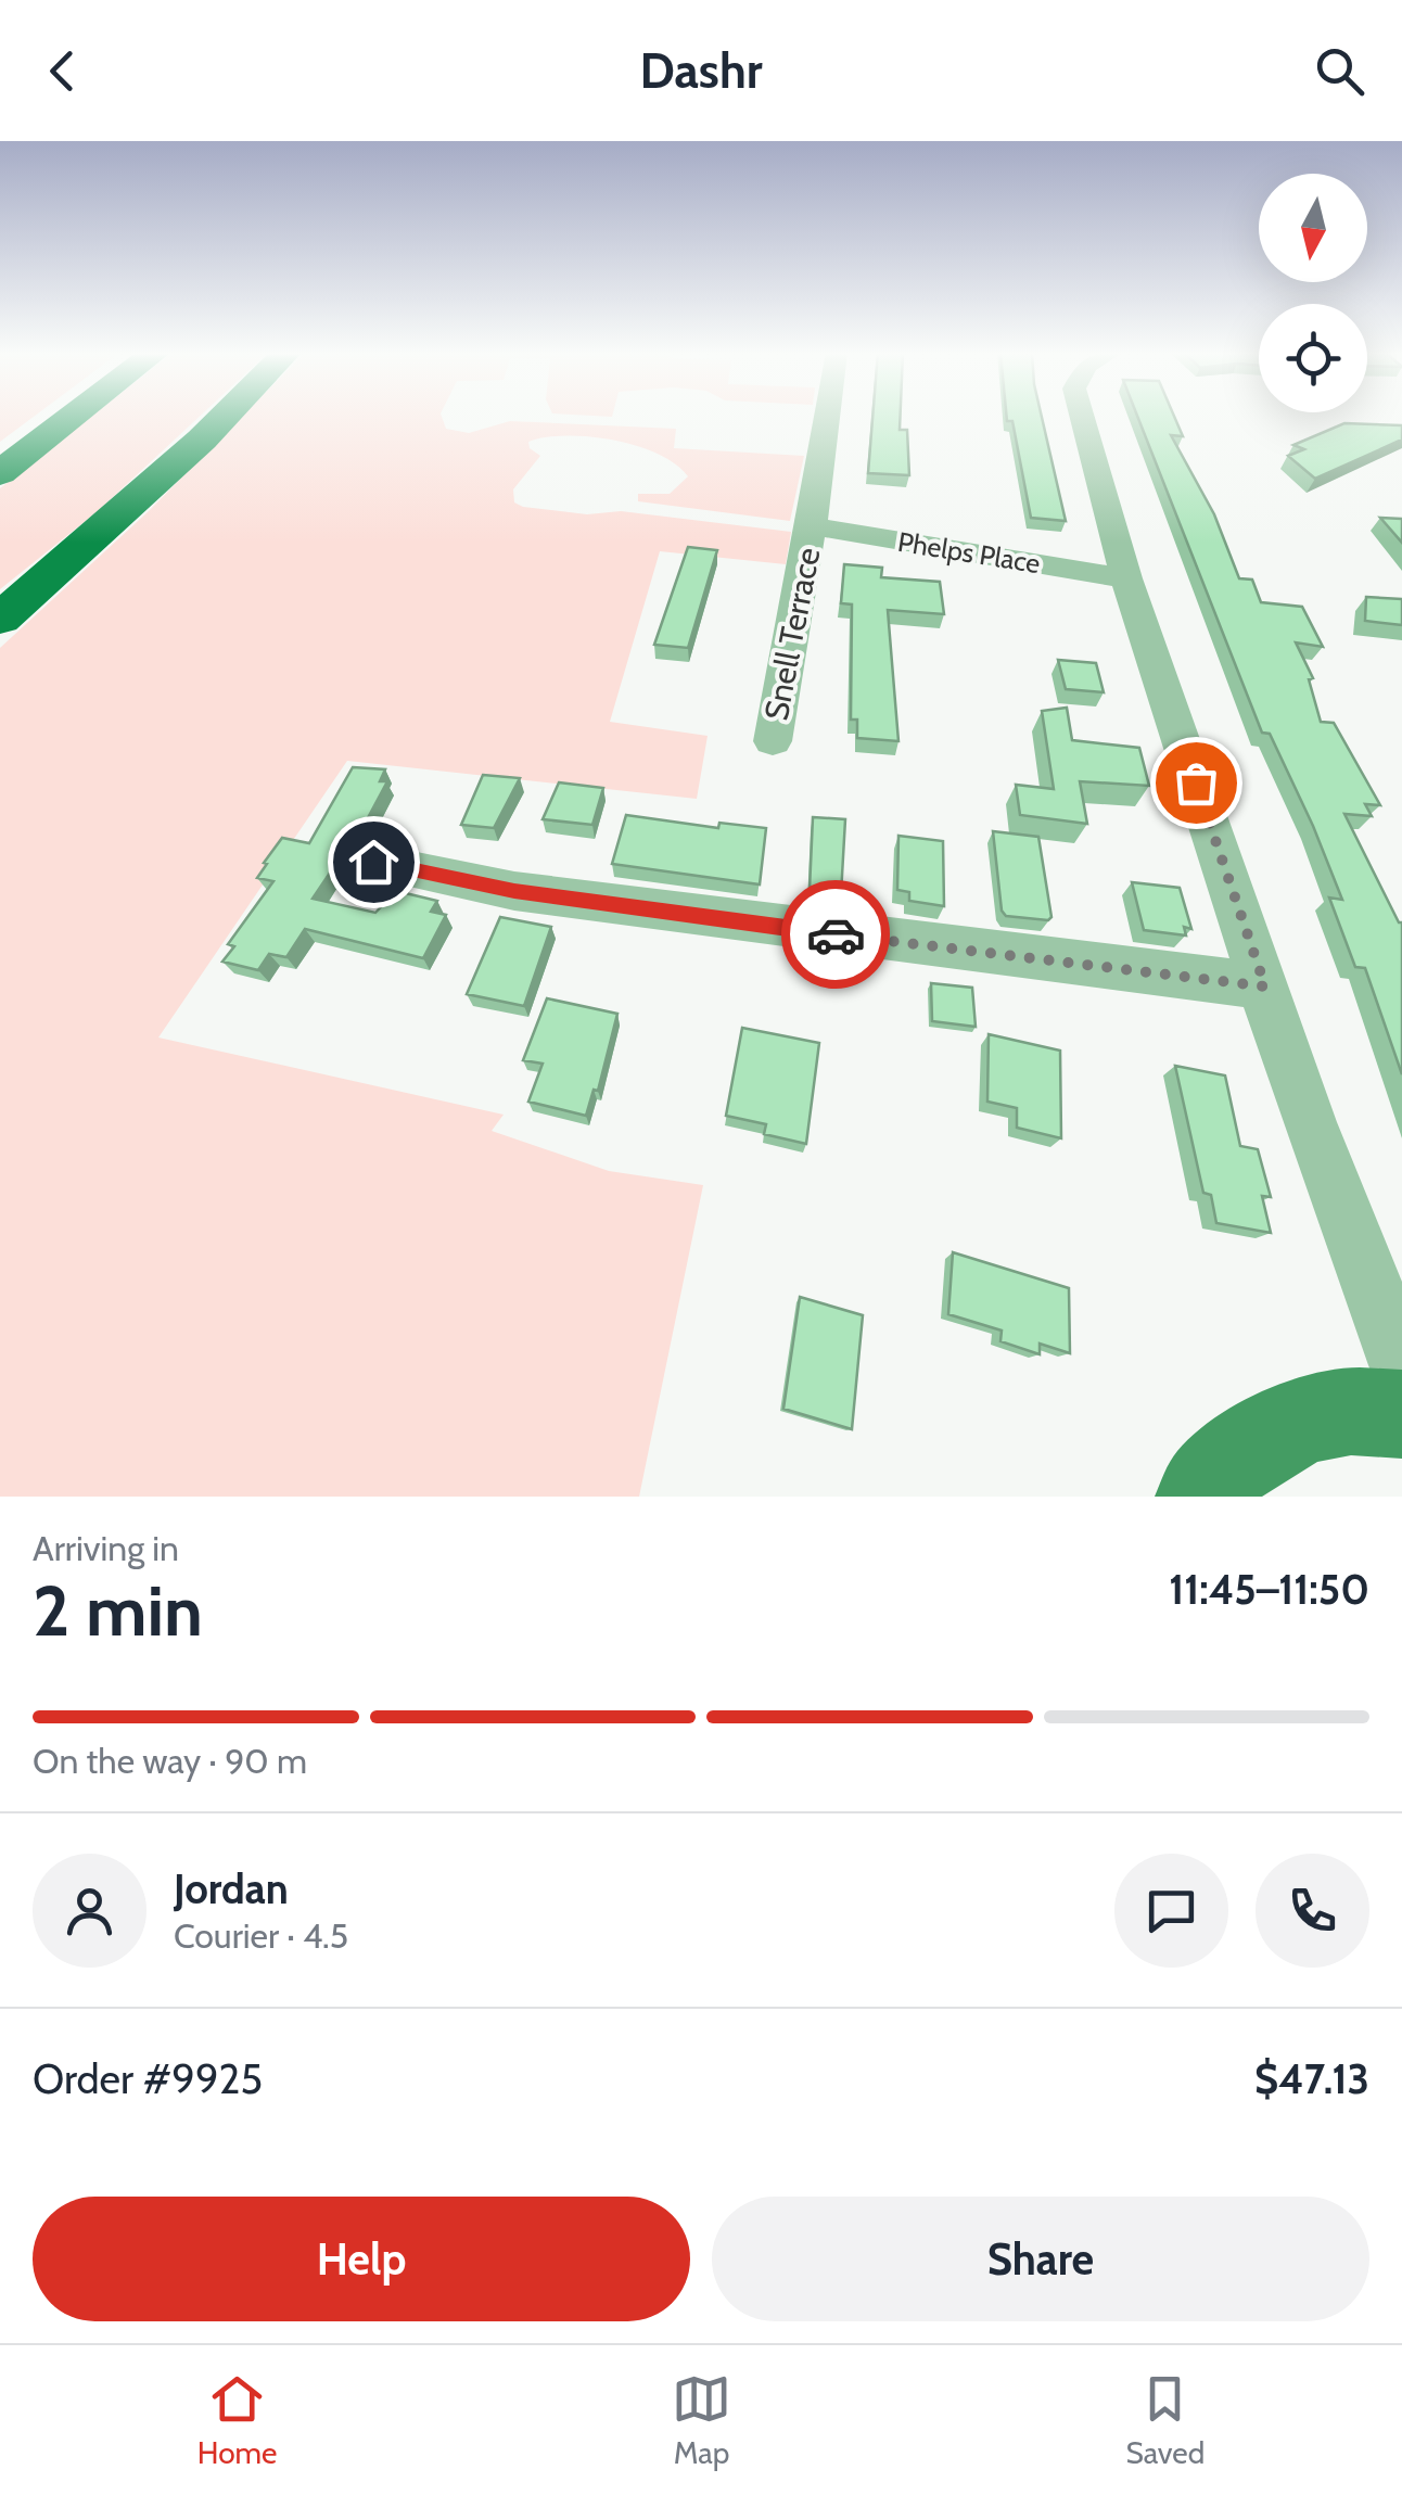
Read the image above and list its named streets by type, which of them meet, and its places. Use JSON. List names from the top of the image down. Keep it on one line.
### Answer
{"streets":{"street":["Phelps Place","Snell Terrace"]},"crossings":[["Phelps Place","Snell Terrace"]],"north":"bottom","page":{"header":"Dashr","heading":["2 min","Arriving in","11:45–11:50"],"panel":["Jordan","Courier · 4.5","Order #9925","$47.13"],"bar":"On the way · 90 m","buttons":["Help","Share"],"tabs":["Home","Map","Saved"]}}
